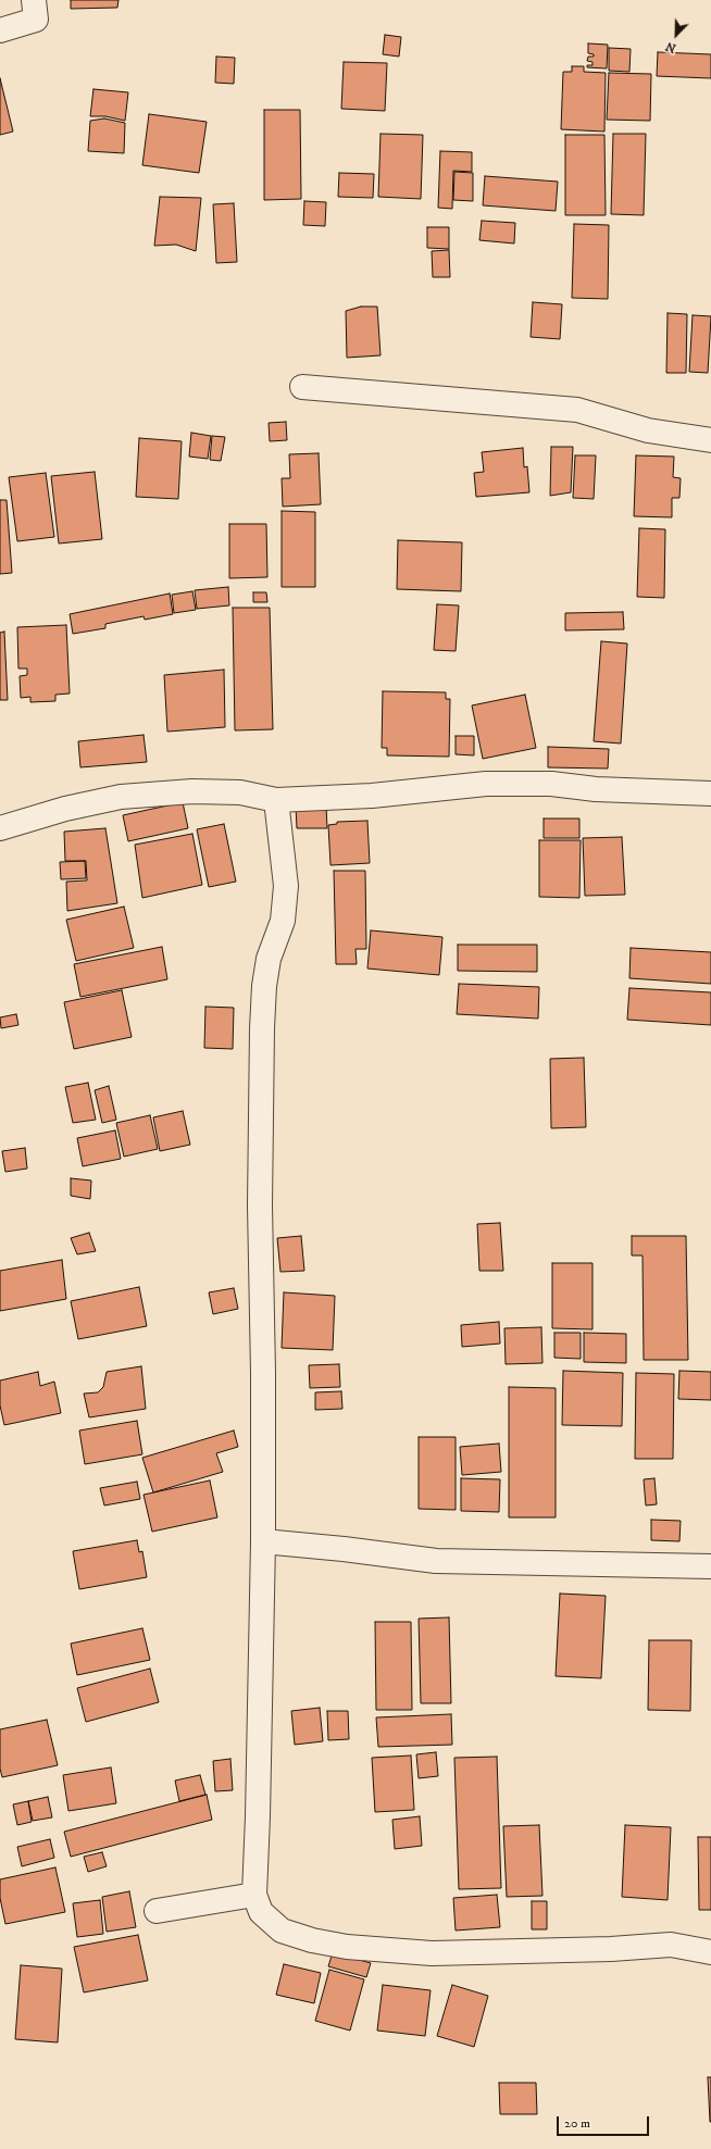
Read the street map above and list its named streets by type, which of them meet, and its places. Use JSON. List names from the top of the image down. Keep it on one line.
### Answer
{"scale_bar":"20 m","north":"bottom left"}
